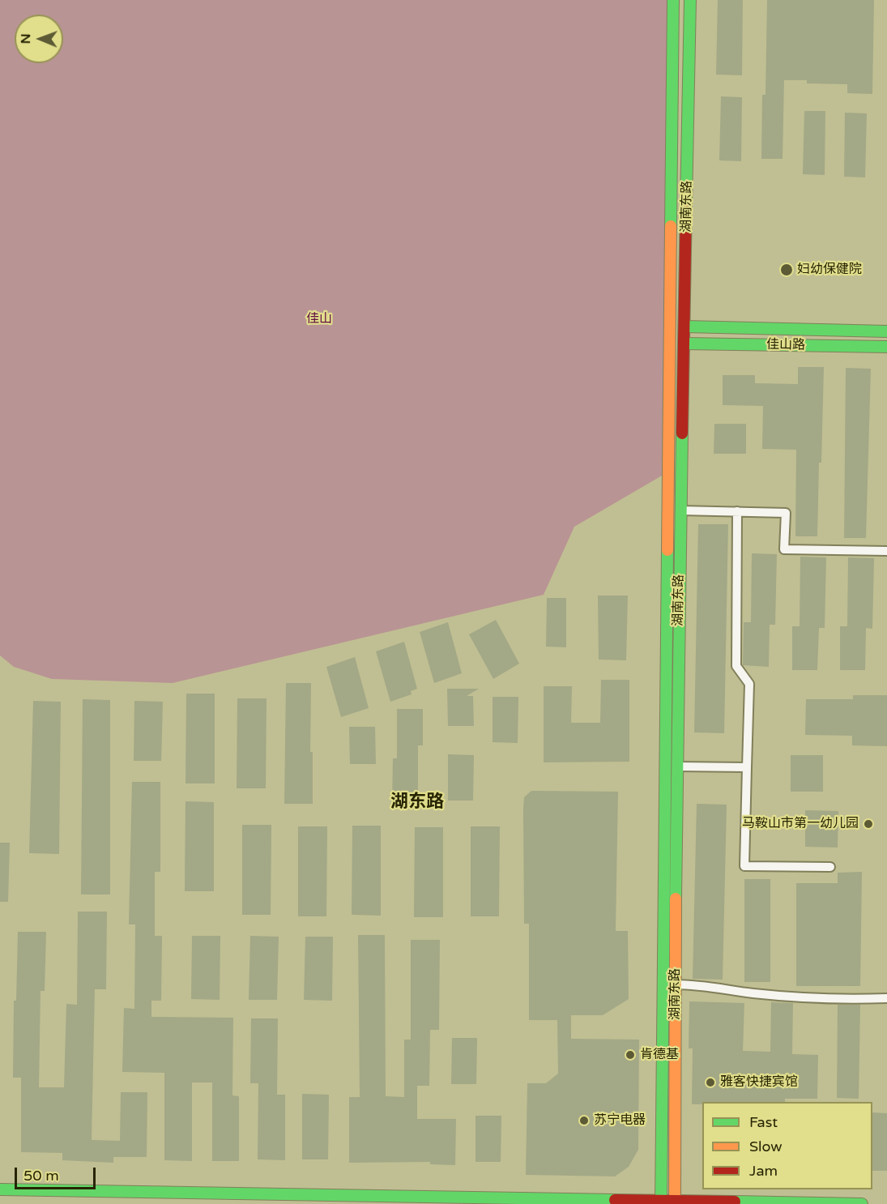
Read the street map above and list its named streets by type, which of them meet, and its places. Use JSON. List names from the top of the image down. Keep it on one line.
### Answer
{"streets":{"main road":["湖南东路","佳山路"]},"crossings":[["湖南东路","佳山路"]],"districts":["湖东路"],"parks":["佳山"],"places":["妇幼保健院","马鞍山市第一幼儿园","肯德基","雅客快捷宾馆","苏宁电器"],"legend":["Fast","Slow","Jam"],"scale_bar":"50 m","north":"left"}
